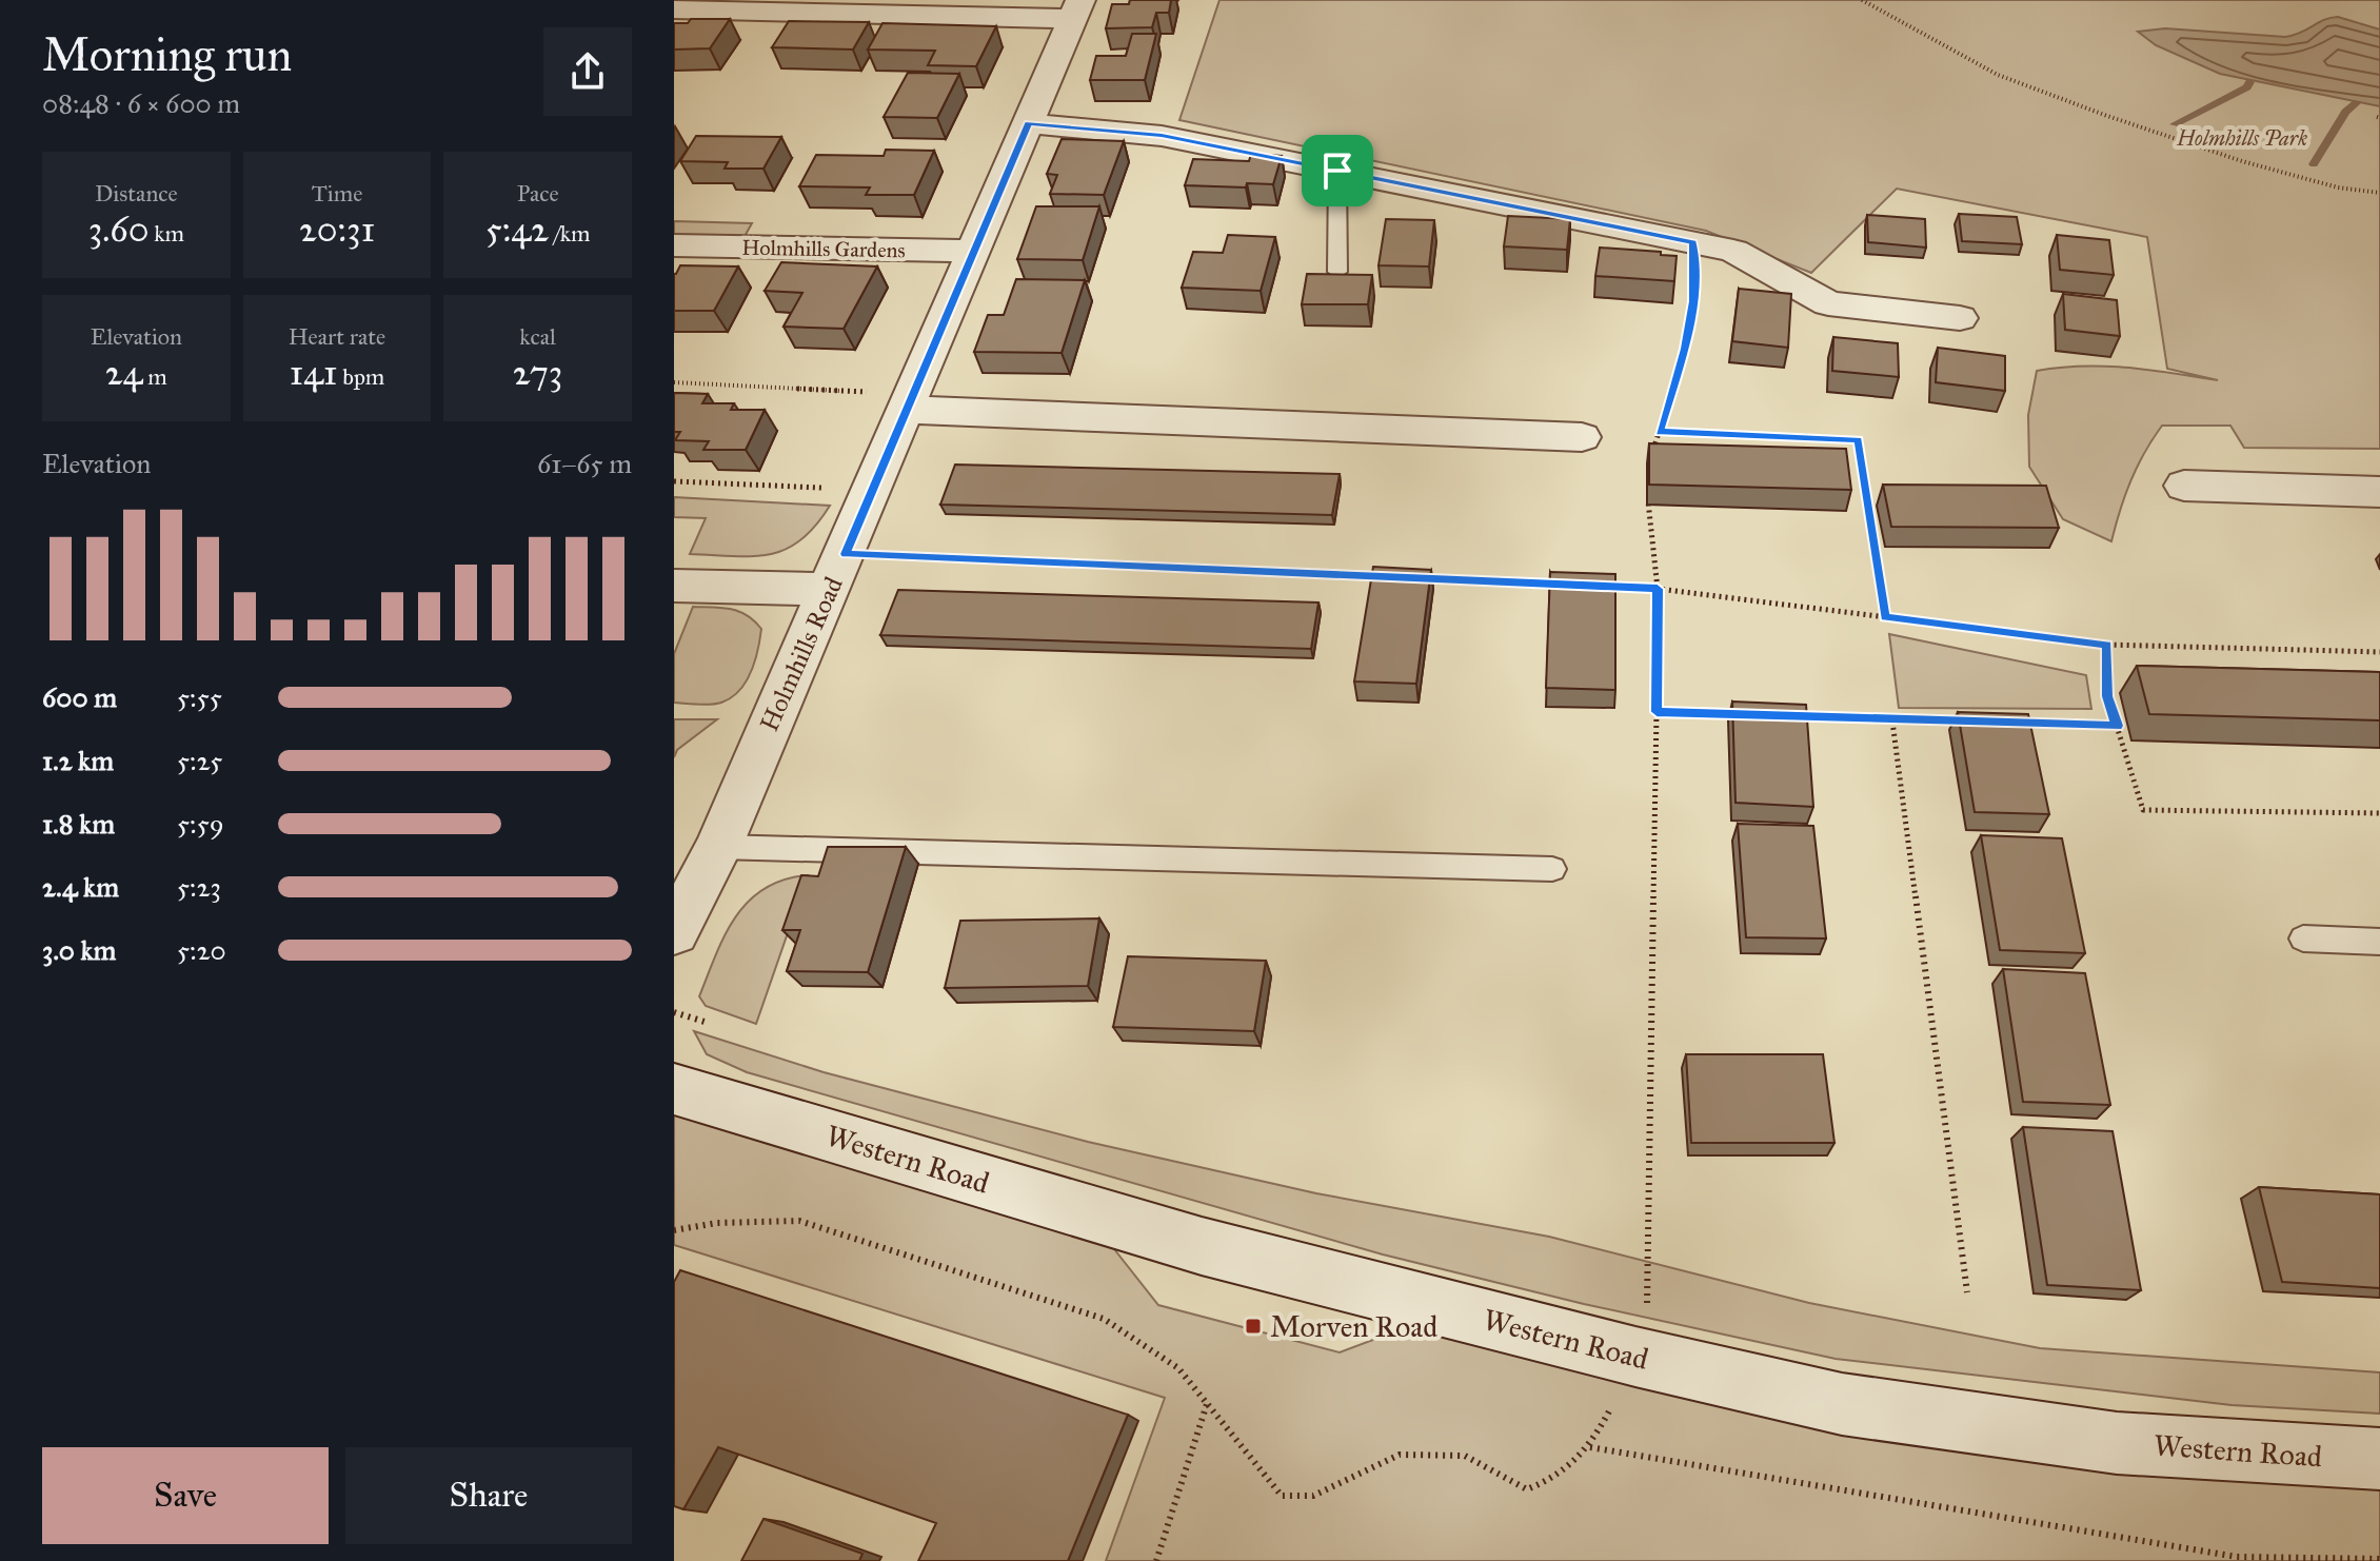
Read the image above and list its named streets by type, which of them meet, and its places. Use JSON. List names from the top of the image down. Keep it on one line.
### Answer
{"streets":{"street":["Holmhills Gardens","Holmhills Road","Western Road"]},"crossings":[["Holmhills Gardens","Holmhills Road"]],"parks":["Holmhills Park"],"places":{"transit":["Morven Road"]},"page":{"heading":["Morning run","08:48 · 6 × 600 m"],"stats":[["Distance","3.60 km"],["Time","20:31"],["Pace","5:42 /km"],["Elevation","24 m"],["Heart rate","141 bpm"],["kcal","273"]],"chart":["Elevation","61–65 m"],"list":[{"name":"600 m","note":"5:55"},{"name":"1.2 km","note":"5:25"},{"name":"1.8 km","note":"5:59"},{"name":"2.4 km","note":"5:23"},{"name":"3.0 km","note":"5:20"}],"buttons":["Save","Share"]}}
